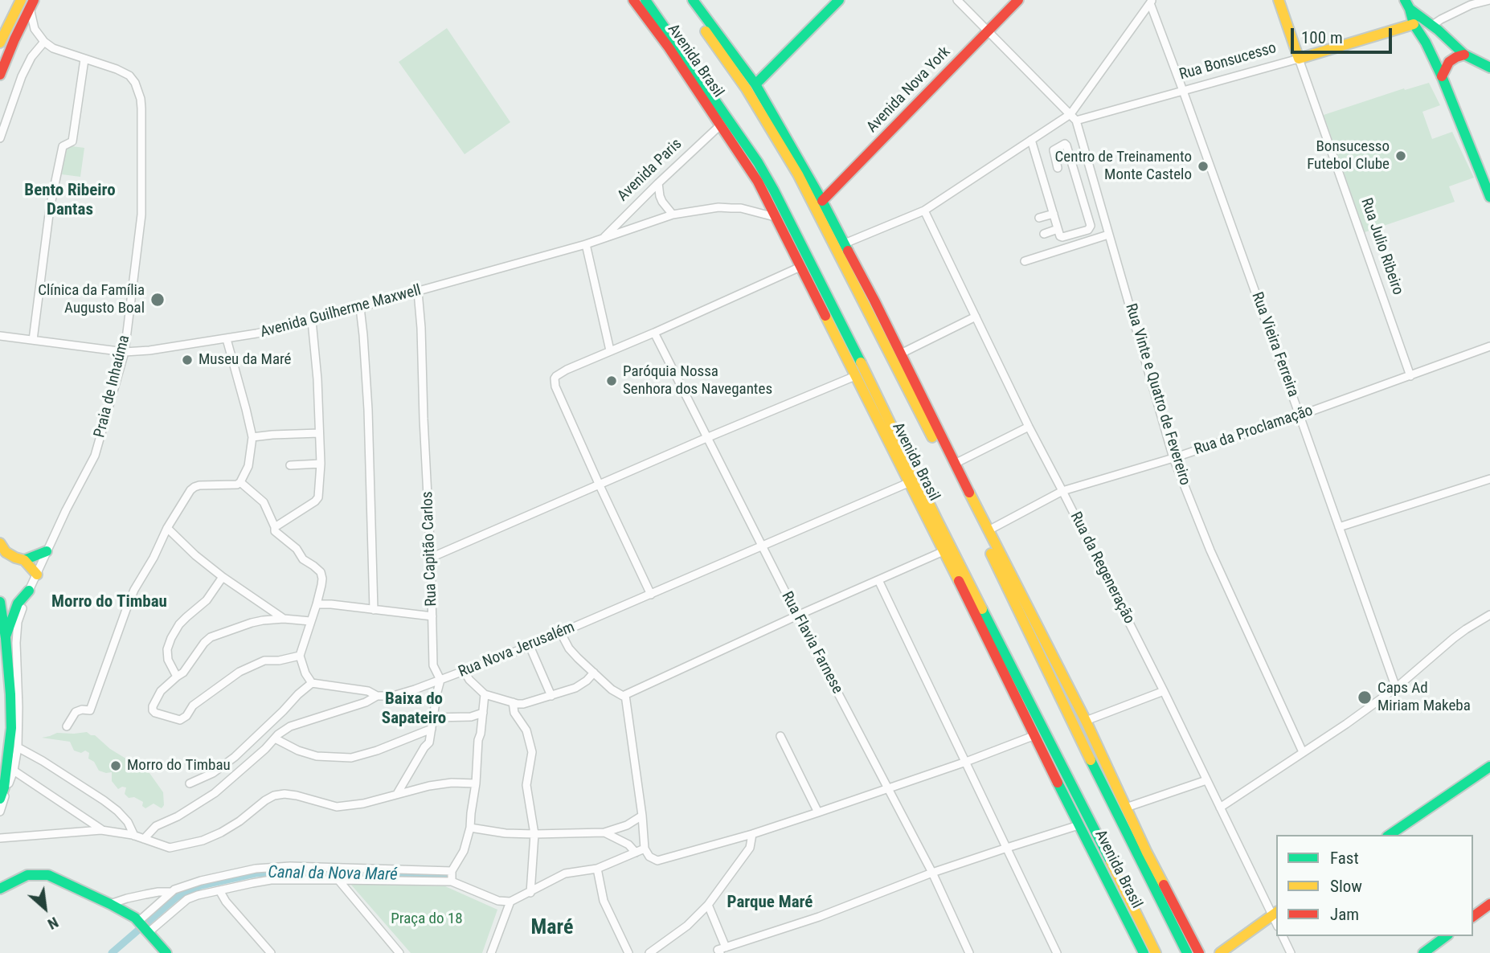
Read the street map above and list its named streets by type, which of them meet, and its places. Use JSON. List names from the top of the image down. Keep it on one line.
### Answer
{"streets":{"main road":["Avenida Brasil","Rua Bonsucesso","Avenida Nova York","Rua Julio Ribeiro"],"street":["Avenida Paris","Avenida Guilherme Maxwell","Rua Vieira Ferreira","Praia de Inhaúma","Rua Vinte e Quatro de Fevereiro","Rua da Proclamação","Rua Capitão Carlos","Rua da Regeneração","Rua Flavia Farnese","Rua Nova Jerusalém"]},"crossings":[["Avenida Brasil","Avenida Paris"],["Avenida Brasil","Avenida Guilherme Maxwell"],["Avenida Brasil","Rua Nova Jerusalém"],["Rua Bonsucesso","Rua Julio Ribeiro"],["Rua Bonsucesso","Rua Vieira Ferreira"],["Rua Bonsucesso","Rua Vinte e Quatro de Fevereiro"],["Avenida Paris","Avenida Guilherme Maxwell"],["Rua Julio Ribeiro","Rua da Proclamação"],["Avenida Guilherme Maxwell","Praia de Inhaúma"],["Avenida Guilherme Maxwell","Rua Capitão Carlos"],["Rua Vieira Ferreira","Rua da Proclamação"],["Rua Vinte e Quatro de Fevereiro","Rua da Proclamação"],["Rua da Proclamação","Rua da Regeneração"],["Rua Capitão Carlos","Rua Nova Jerusalém"],["Rua Flavia Farnese","Rua Nova Jerusalém"]],"districts":["Bento Ribeiro Dantas","Morro do Timbau","Baixa do Sapateiro","Parque Maré","Maré"],"water":["Canal da Nova Maré"],"parks":["Praça do 18"],"places":["Bonsucesso Futebol Clube","Centro de Treinamento Monte Castelo","Clínica da Família Augusto Boal","Museu da Maré","Paróquia Nossa Senhora dos Navegantes","Caps Ad Miriam Makeba","Morro do Timbau"],"legend":["Fast","Slow","Jam"],"scale_bar":"100 m","north":"bottom right"}
